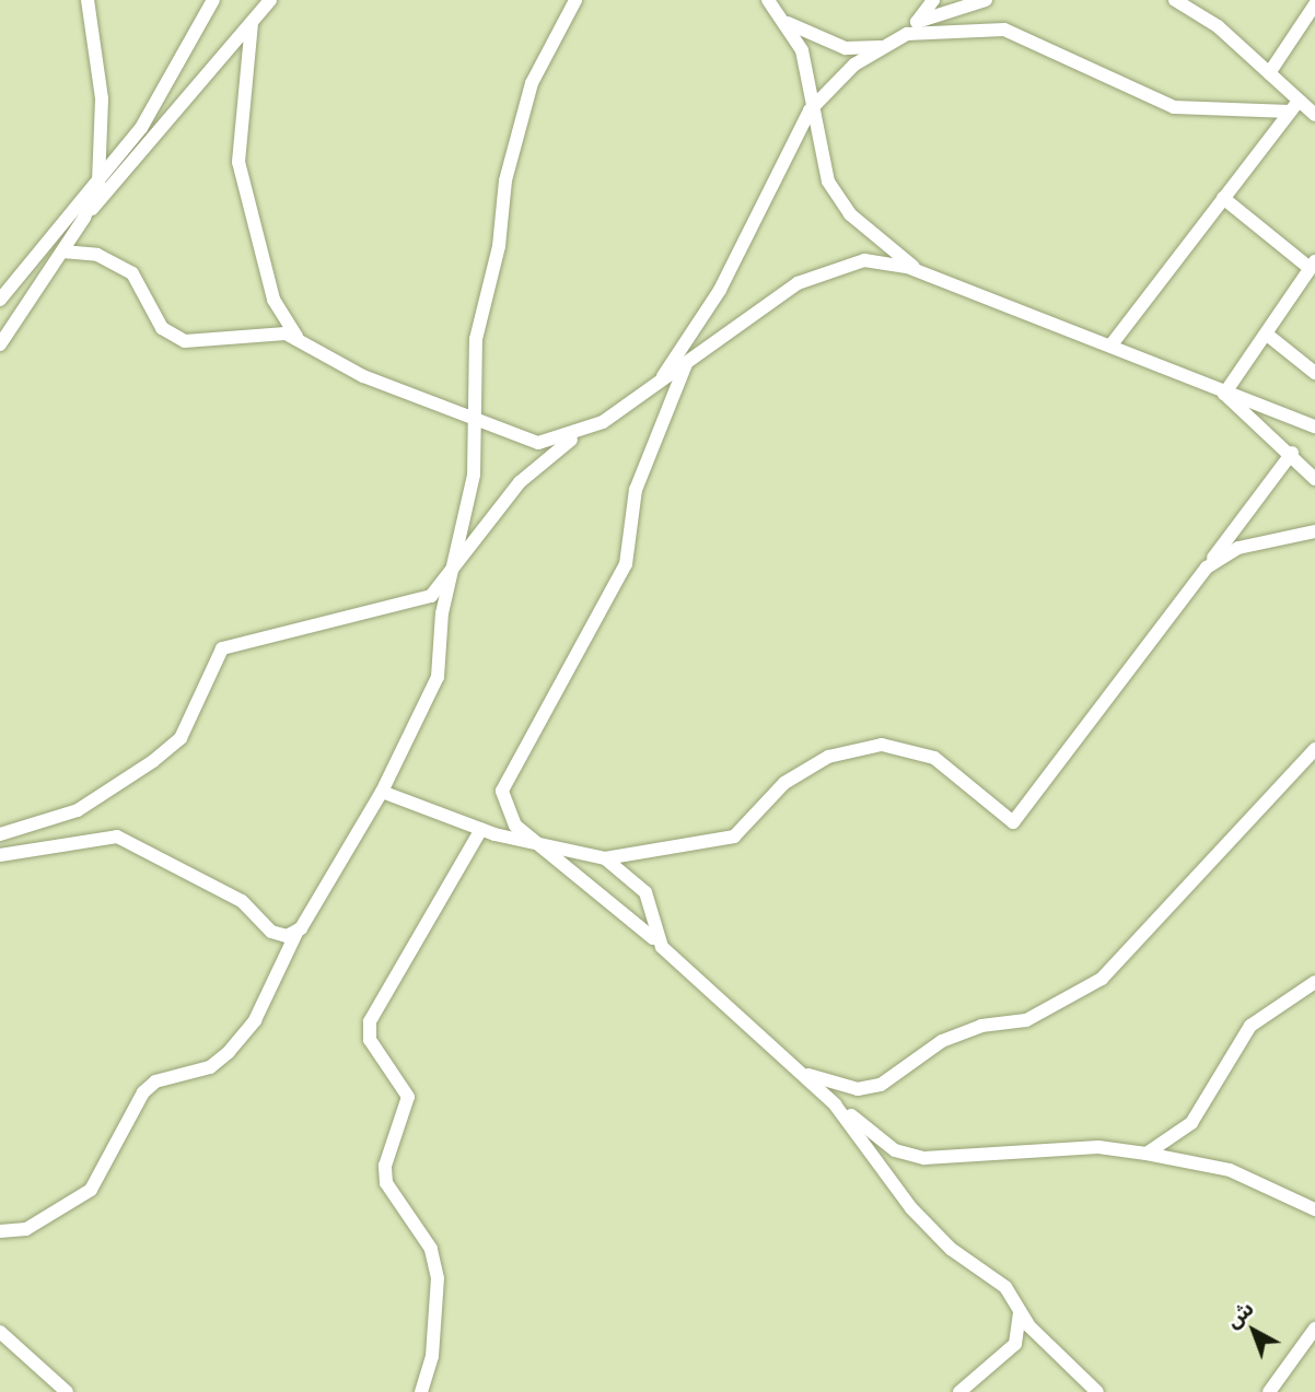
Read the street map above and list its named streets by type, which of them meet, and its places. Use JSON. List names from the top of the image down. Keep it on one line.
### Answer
{"north":"top left"}
